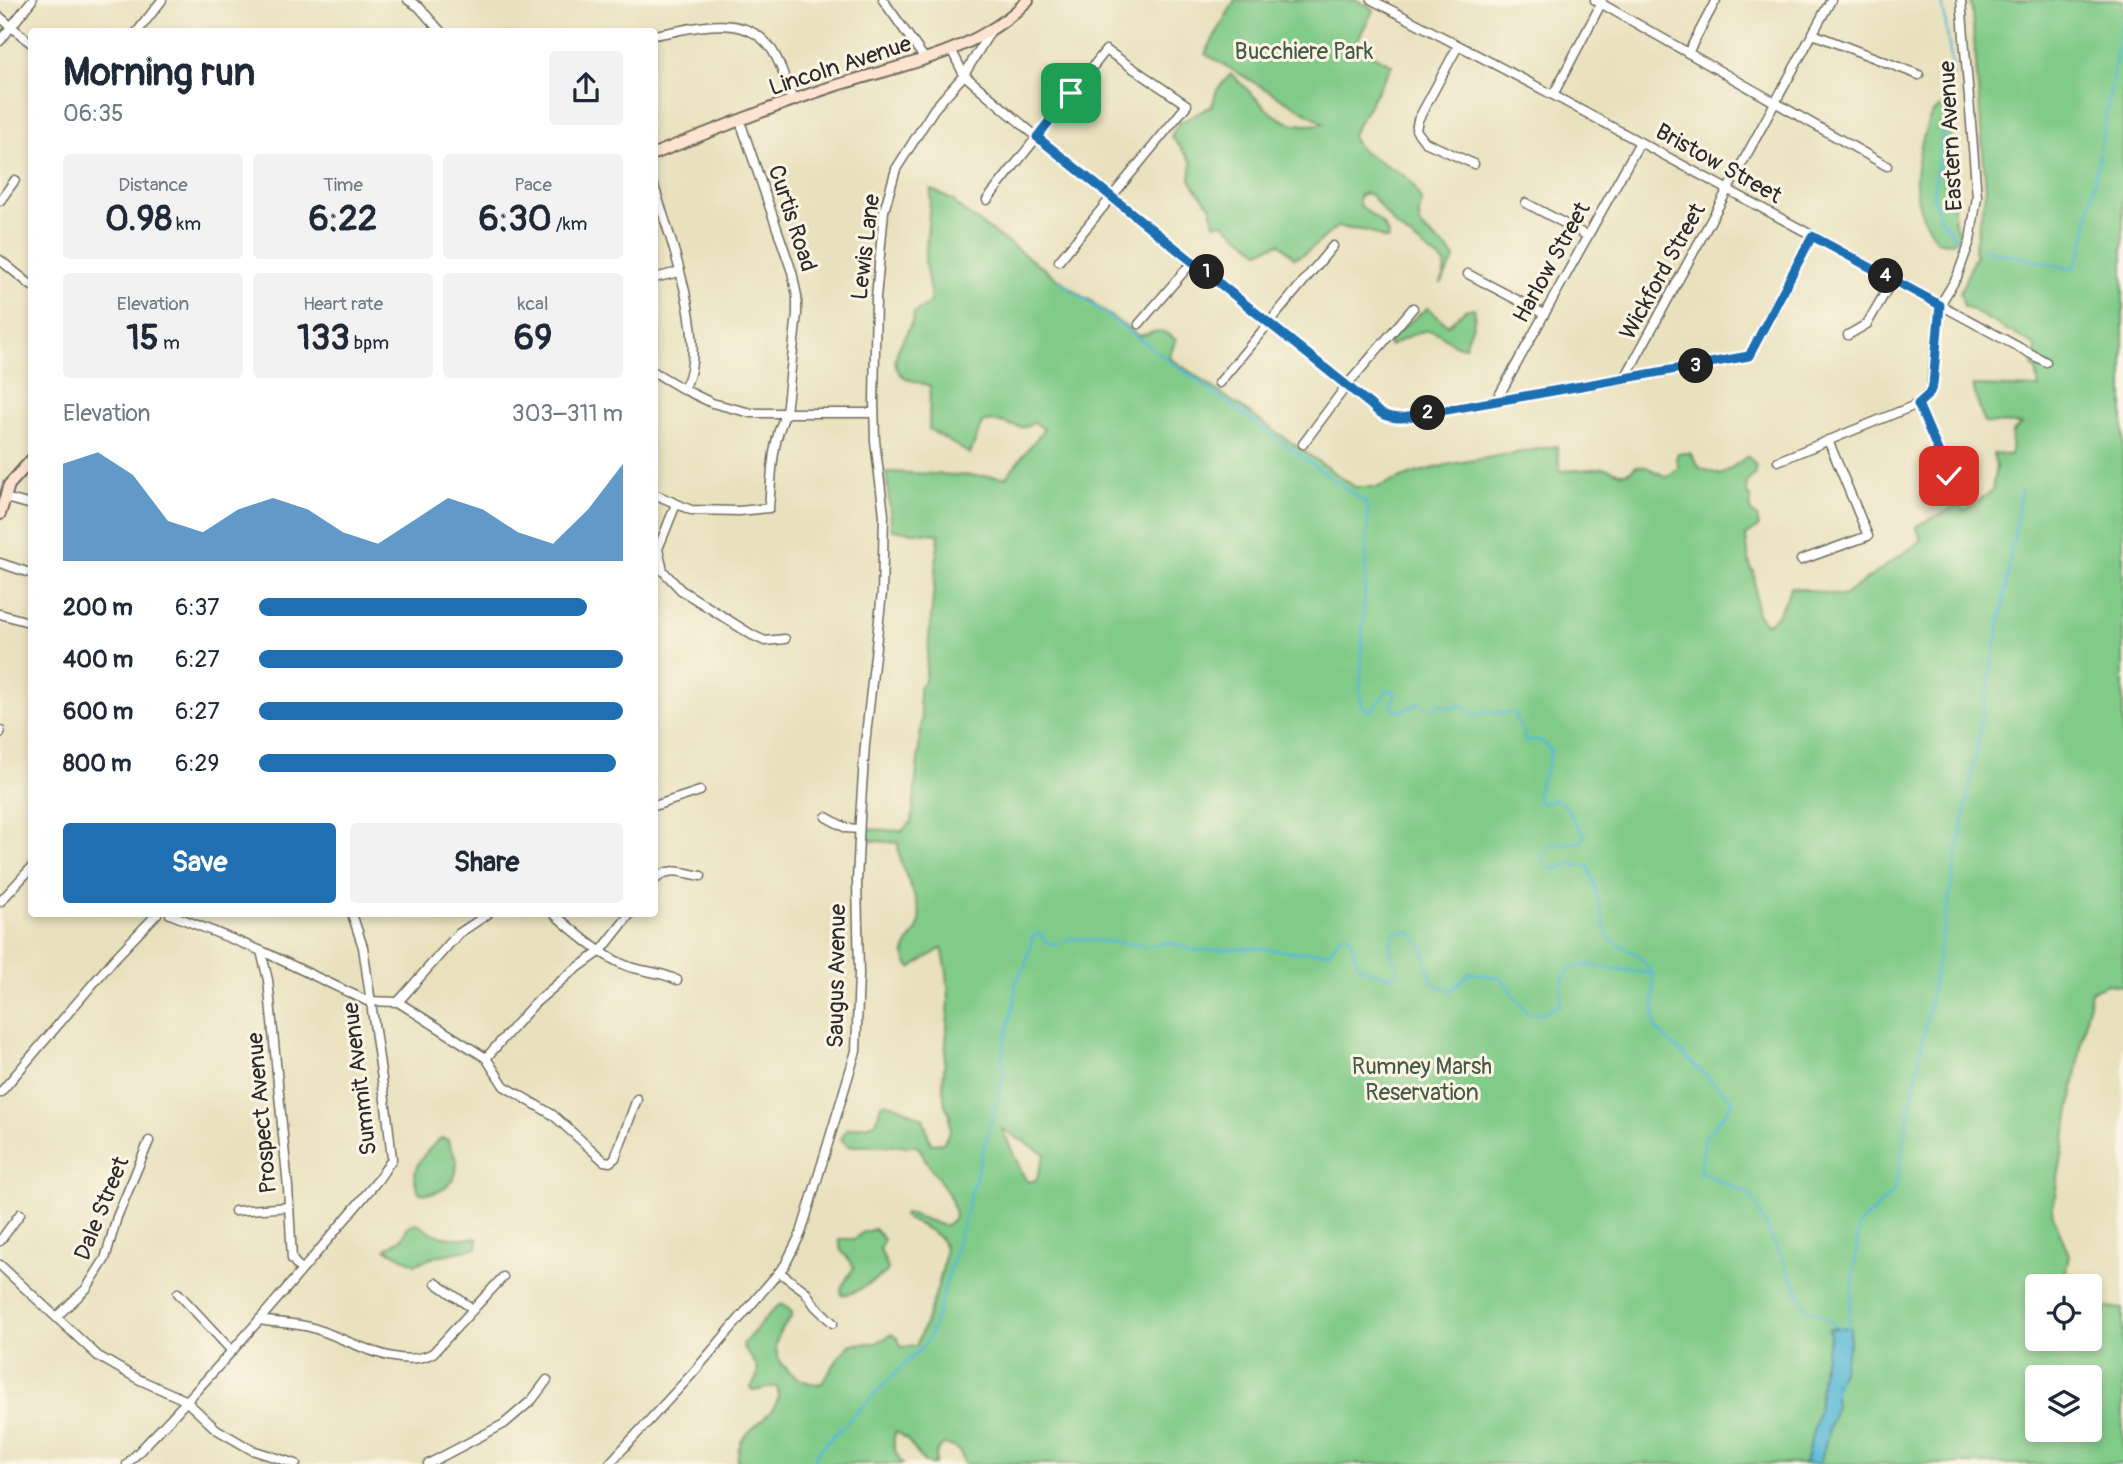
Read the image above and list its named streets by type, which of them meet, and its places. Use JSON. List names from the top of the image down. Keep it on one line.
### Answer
{"streets":{"main road":["Lincoln Avenue"],"street":["Eastern Avenue","Bristow Street","Curtis Road","Lewis Lane","Harlow Street","Wickford Street","Saugus Avenue","Summit Avenue","Prospect Avenue","Dale Street"]},"crossings":[["Lincoln Avenue","Curtis Road"],["Lincoln Avenue","Lewis Lane"],["Eastern Avenue","Bristow Street"],["Bristow Street","Harlow Street"],["Bristow Street","Wickford Street"],["Lewis Lane","Saugus Avenue"],["Summit Avenue","Prospect Avenue"]],"parks":["Bucchiere Park","Rumney Marsh Reservation"],"page":{"heading":["Morning run","06:35"],"stats":[["Distance","0.98 km"],["Time","6:22"],["Pace","6:30 /km"],["Elevation","15 m"],["Heart rate","133 bpm"],["kcal","69"]],"pins":["1","4","3","2"],"chart":["Elevation","303–311 m"],"list":[{"name":"200 m","note":"6:37"},{"name":"400 m","note":"6:27"},{"name":"600 m","note":"6:27"},{"name":"800 m","note":"6:29"}],"buttons":["Save","Share"]}}
